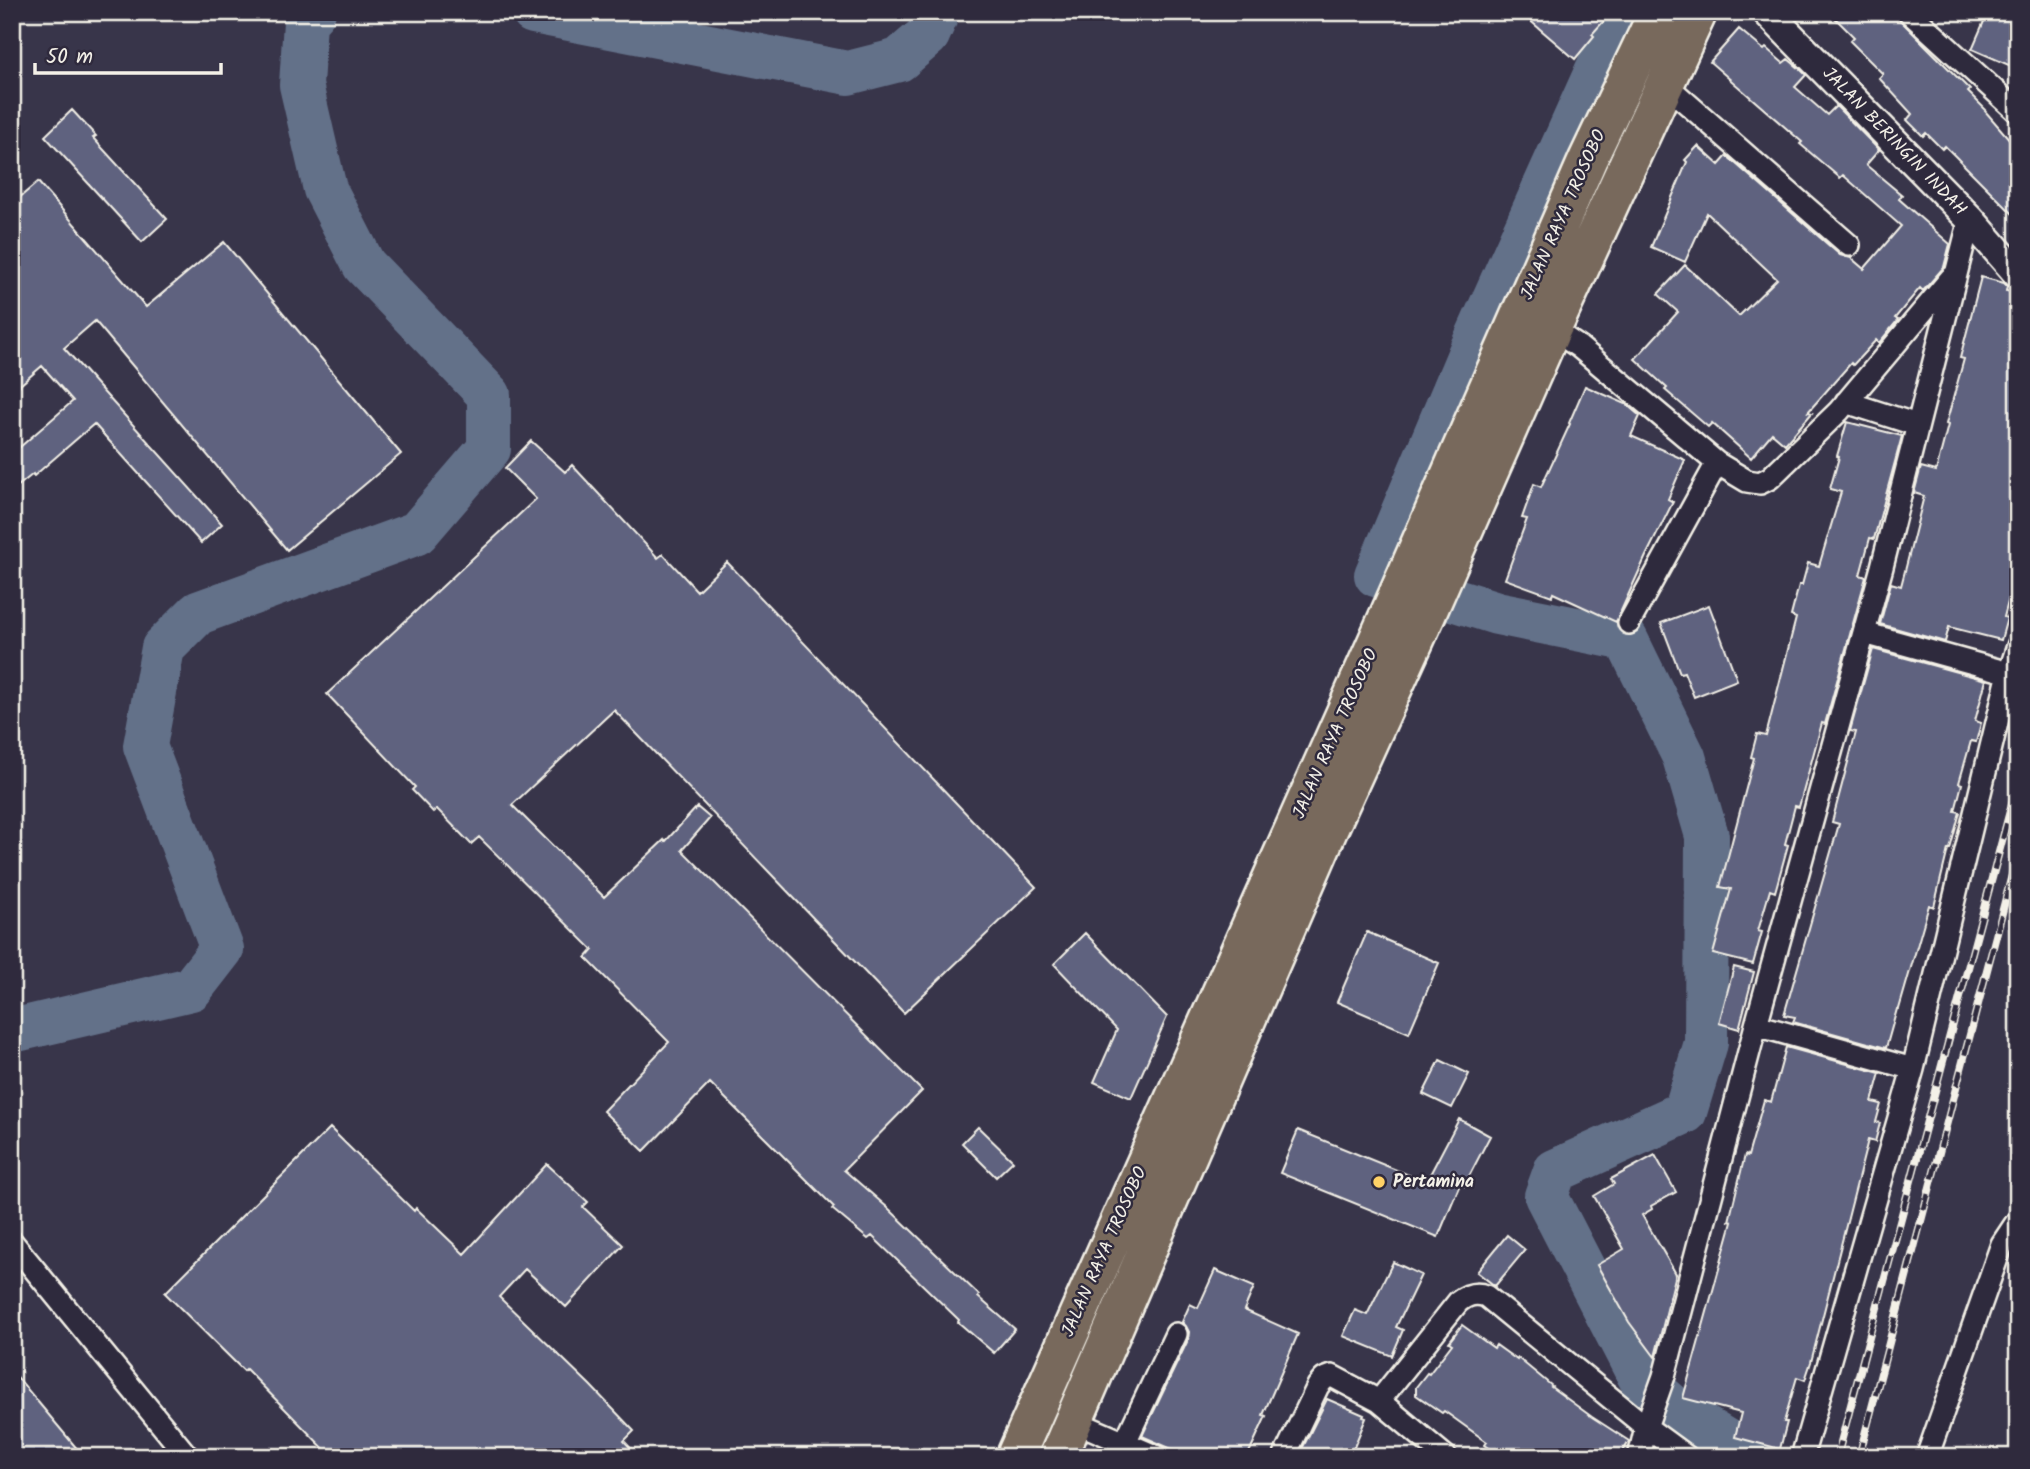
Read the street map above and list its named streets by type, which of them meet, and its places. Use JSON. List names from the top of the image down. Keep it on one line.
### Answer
{"streets":{"highway":["JALAN RAYA TROSOBO"],"street":["JALAN BERINGIN INDAH"]},"places":["Pertamina"],"scale_bar":"50 m"}
